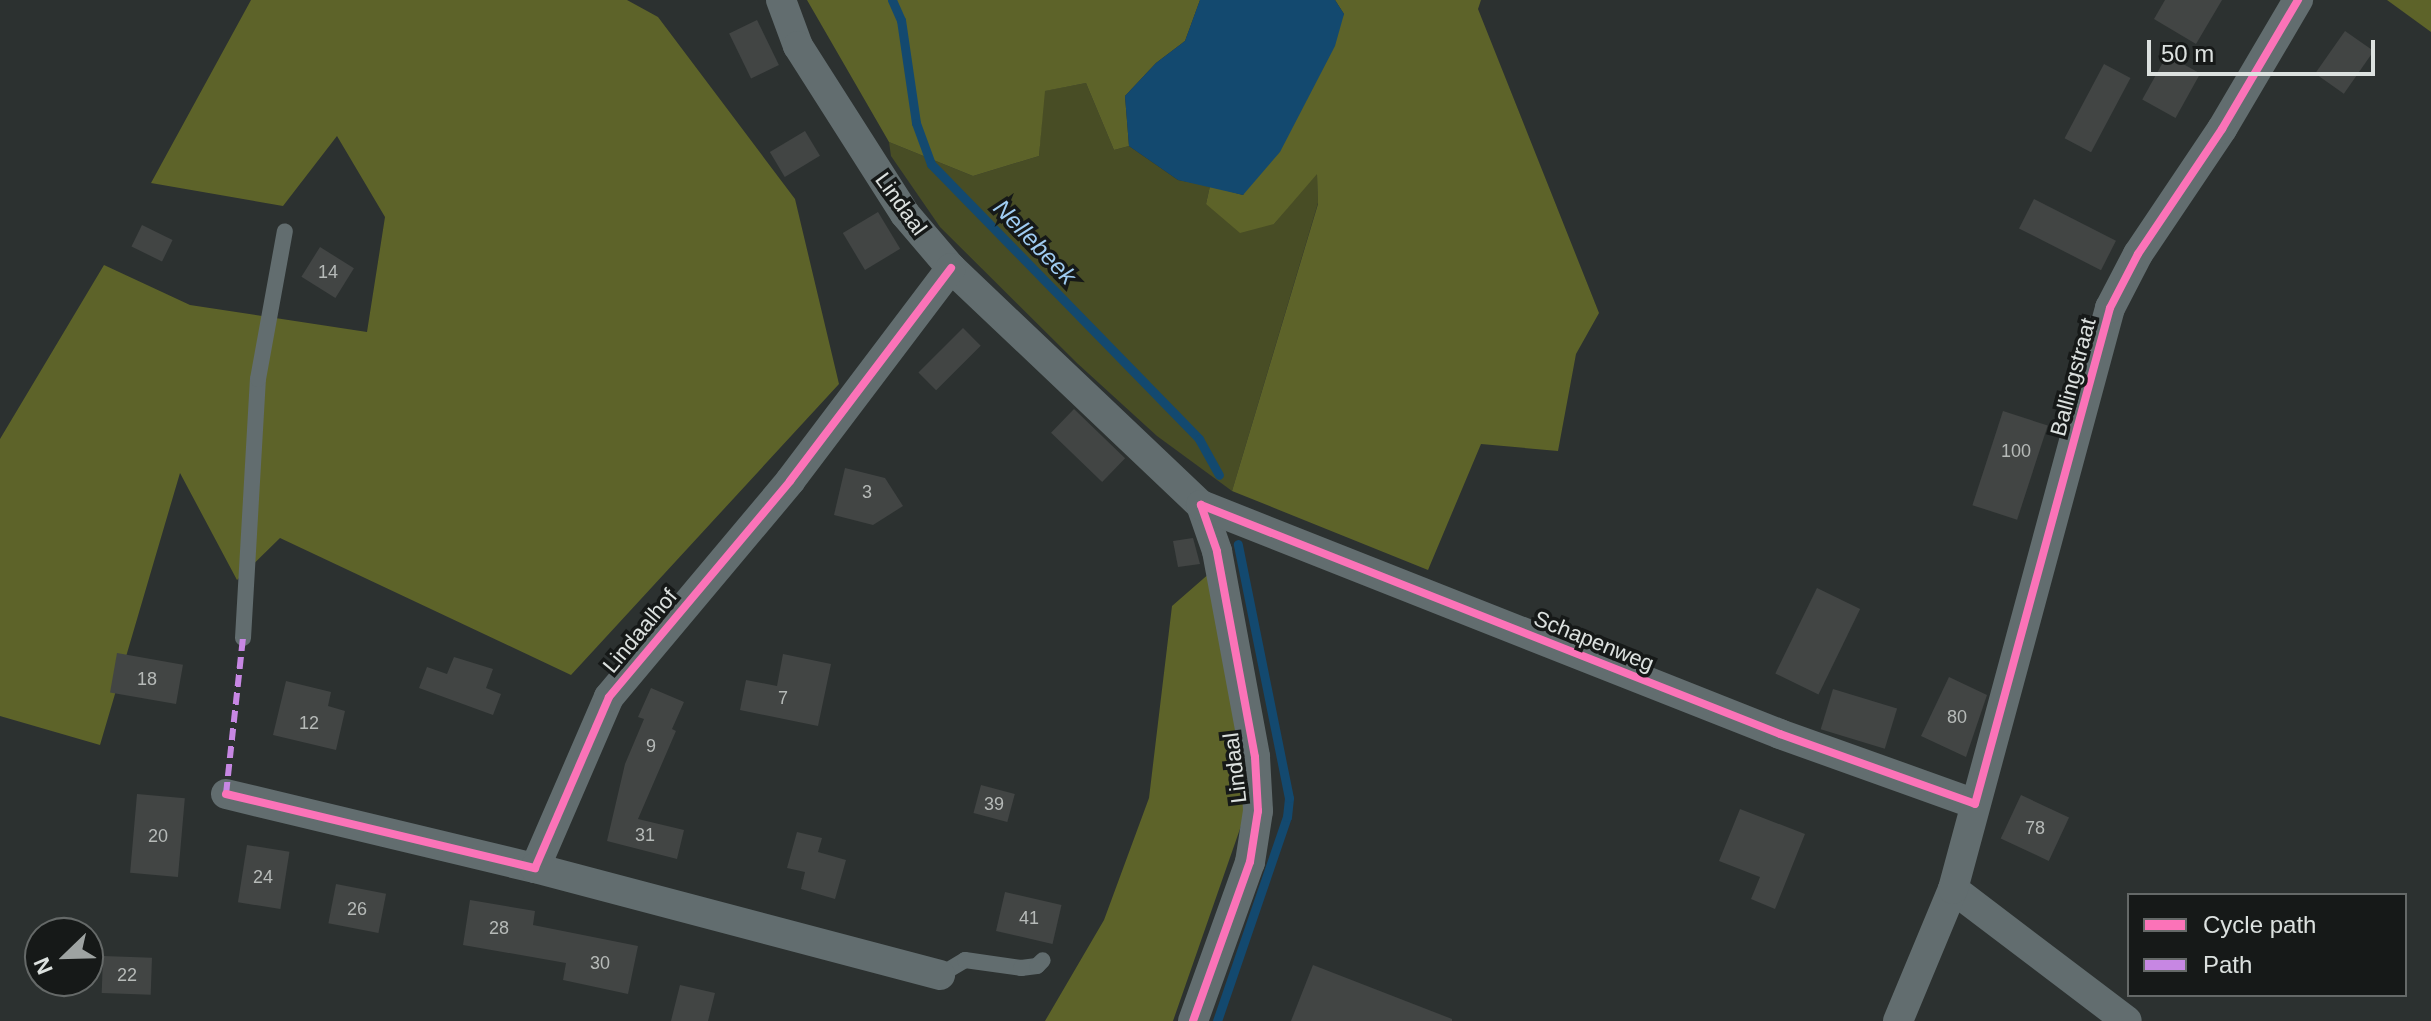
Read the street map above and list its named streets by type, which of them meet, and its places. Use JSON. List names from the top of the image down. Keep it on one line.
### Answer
{"streets":{"street":["Lindaal","Ballingstraat","Lindaalhof","Schapenweg"]},"crossings":[["Lindaal","Lindaalhof"],["Lindaal","Schapenweg"],["Ballingstraat","Schapenweg"]],"water":["Nellebeek"],"house_numbers":["14","100","3","18","7","80","12","9","39","78","31","20","24","26","41","28","30","22"],"legend":["Cycle path","Path"],"scale_bar":"50 m","north":"bottom left"}
